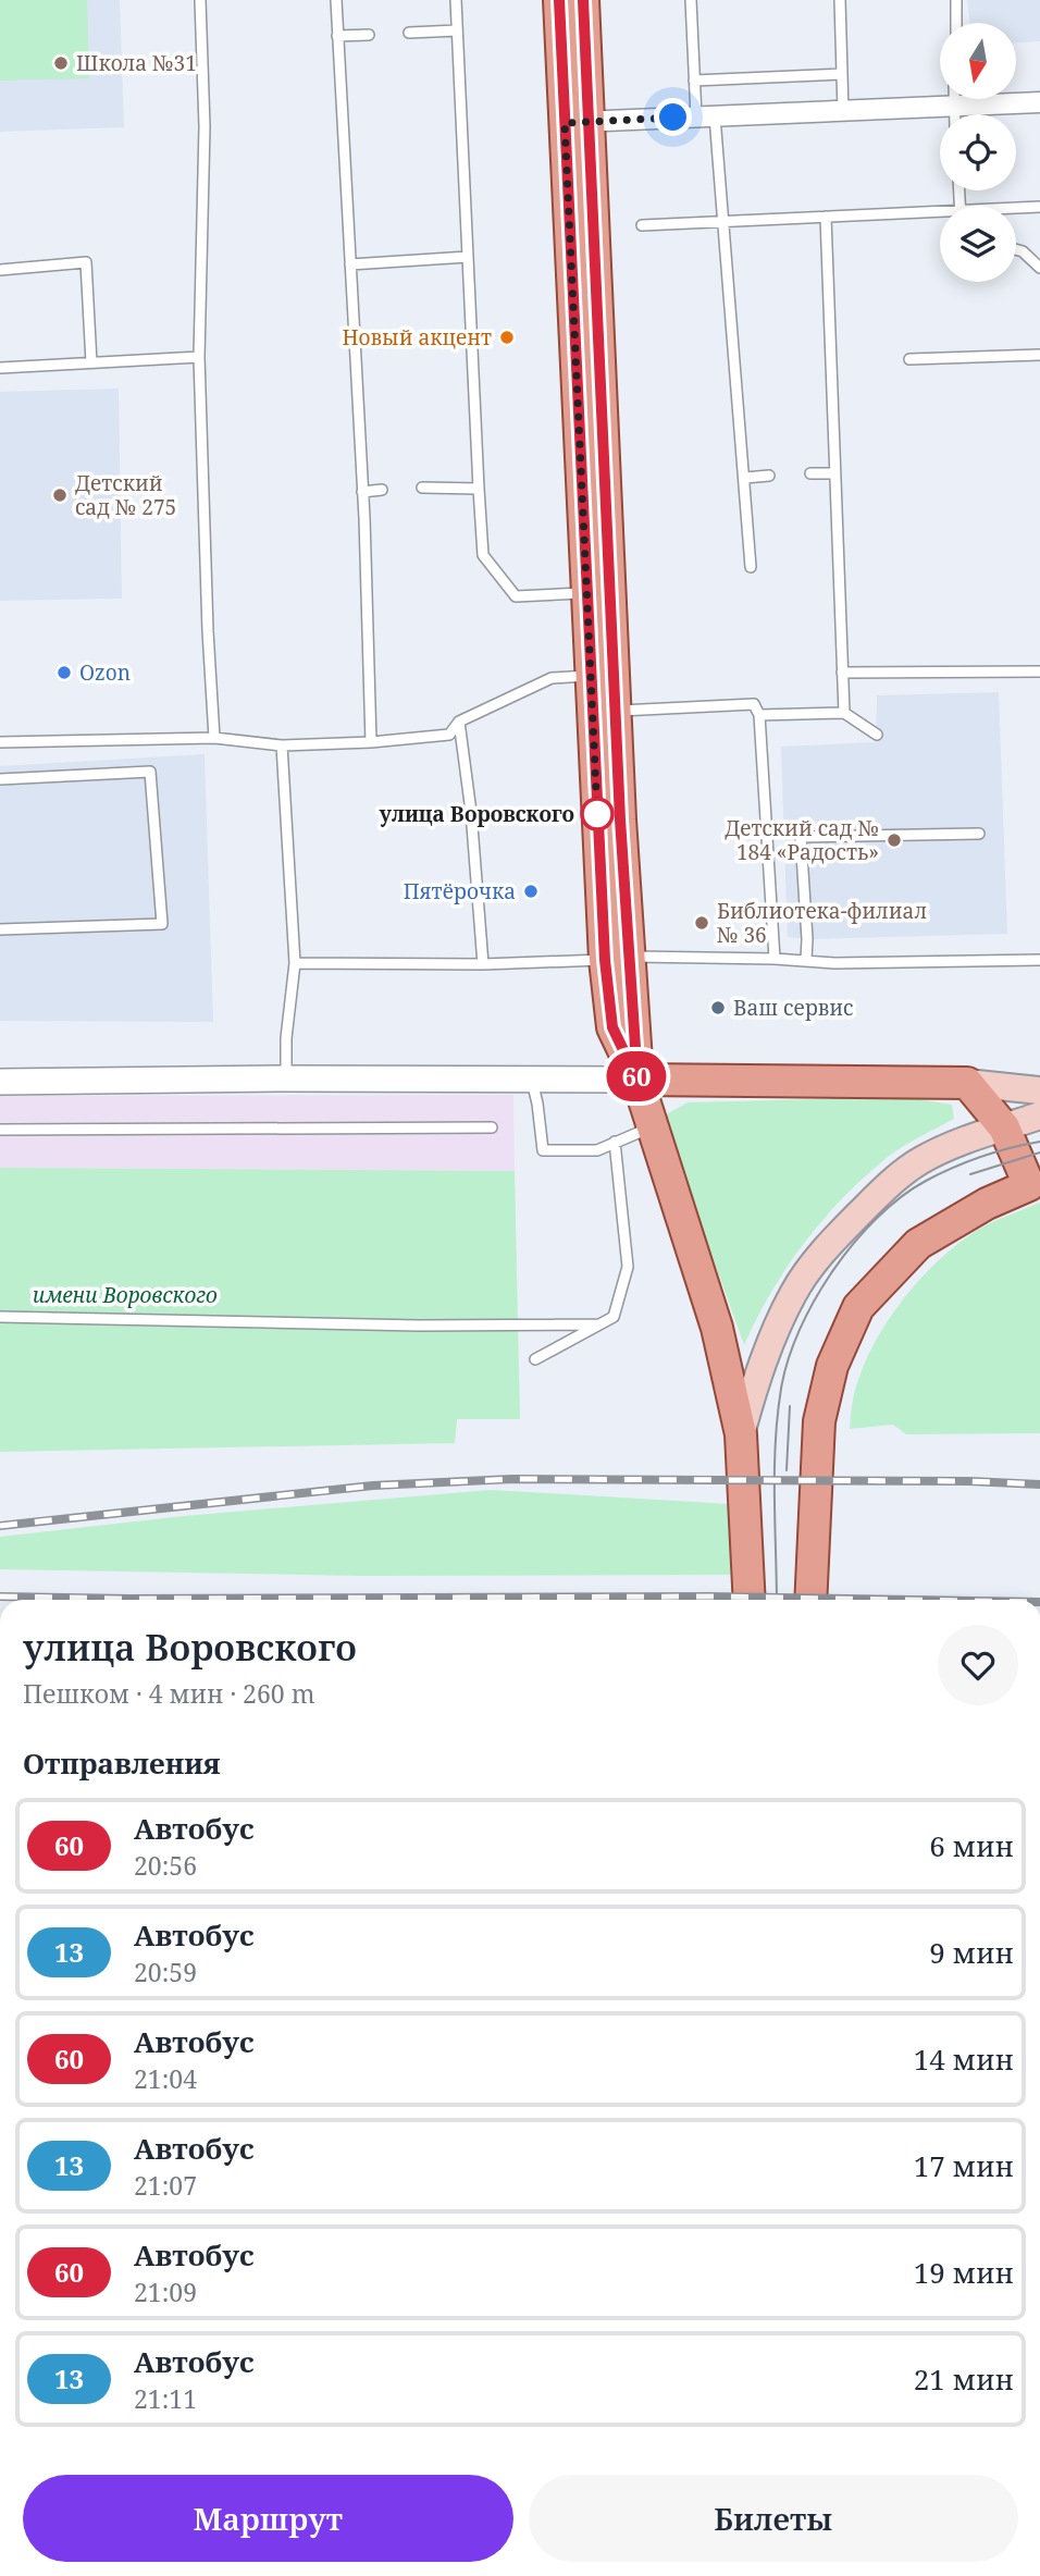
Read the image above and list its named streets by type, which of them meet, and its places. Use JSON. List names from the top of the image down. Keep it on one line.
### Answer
{"parks":["имени Воровского"],"places":["Школа №31","Новый акцент","Детский сад № 275","Ozon","улица Воровского","Детский сад № 184 «Радость»","Пятёрочка","Библиотека-филиал № 36","Ваш сервис"],"lines":["bus line 60"],"north":"bottom","page":{"on_map":"60","heading":[["улица Воровского","Пешком · 4 мин · 260 m"],"Отправления"],"list":[{"mark":"60","name":"Автобус","note":"20:56","value":"6 мин"},{"mark":"13","name":"Автобус","note":"20:59","value":"9 мин"},{"mark":"60","name":"Автобус","note":"21:04","value":"14 мин"},{"mark":"13","name":"Автобус","note":"21:07","value":"17 мин"},{"mark":"60","name":"Автобус","note":"21:09","value":"19 мин"},{"mark":"13","name":"Автобус","note":"21:11","value":"21 мин"}],"buttons":["Маршрут","Билеты"]}}
